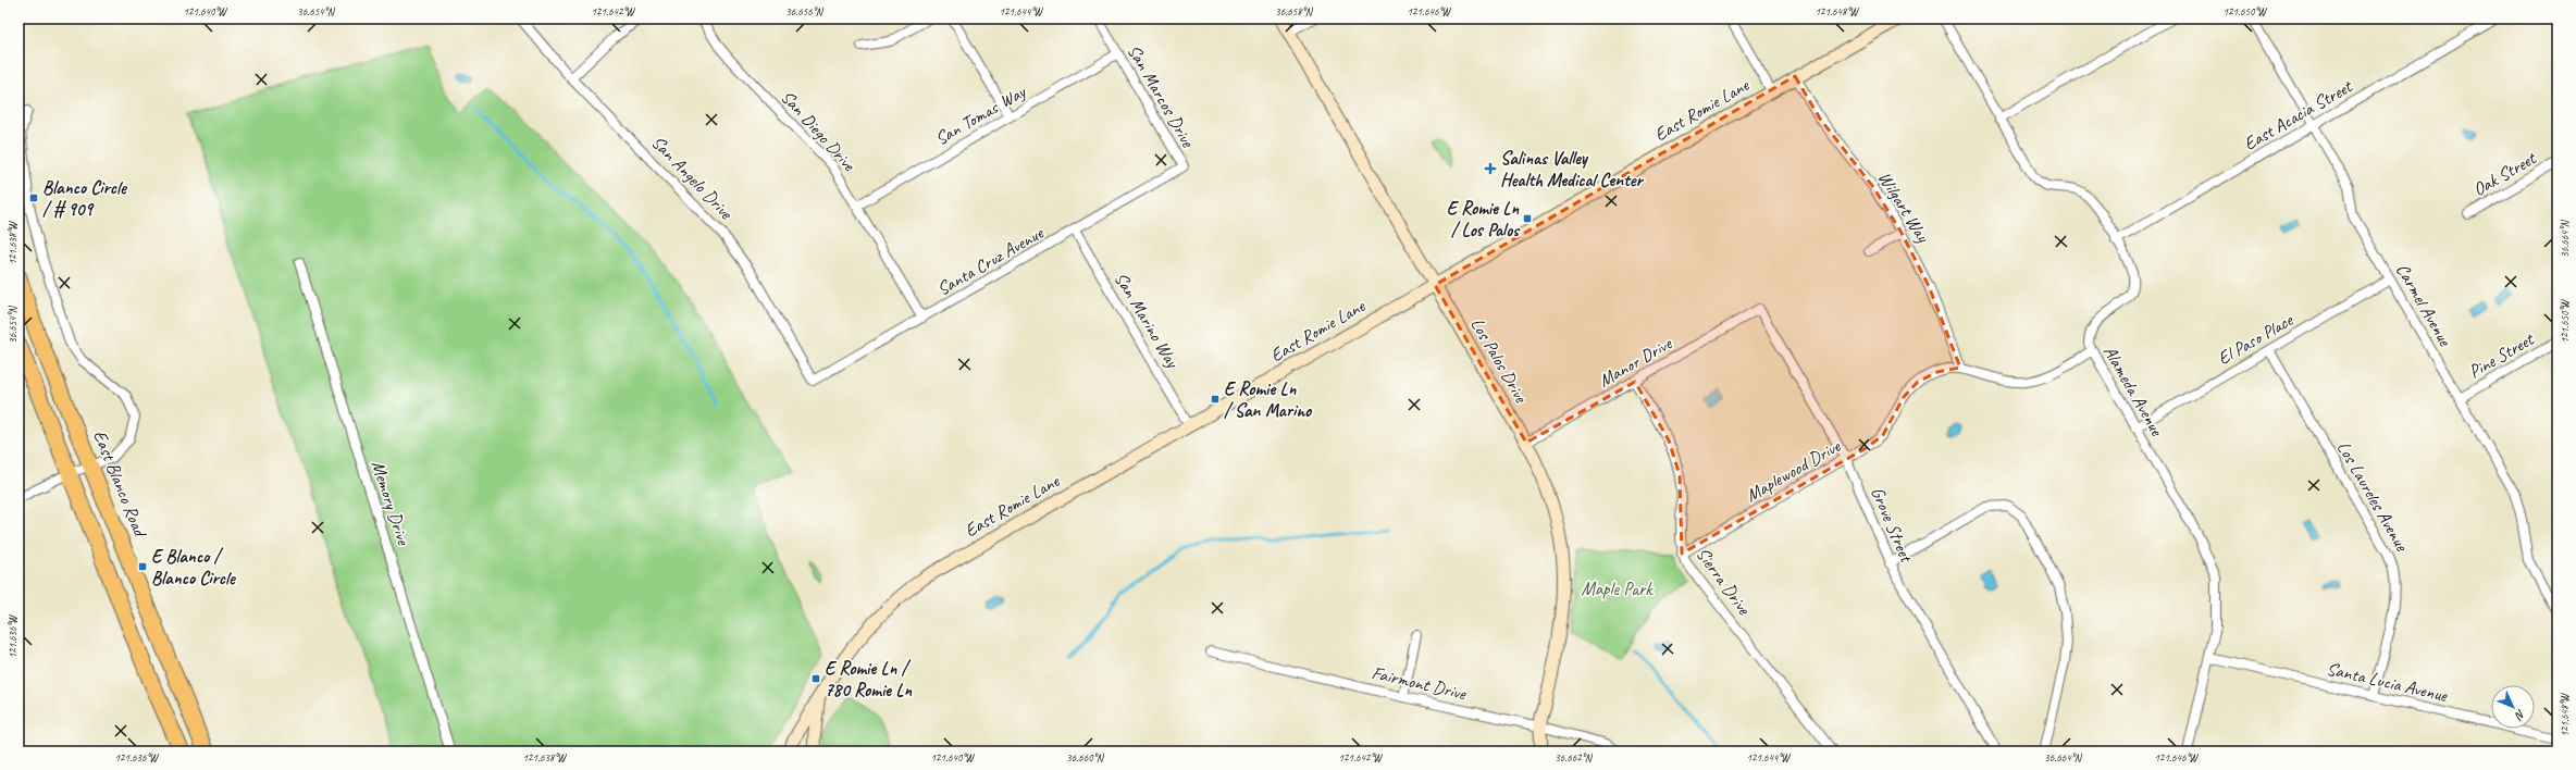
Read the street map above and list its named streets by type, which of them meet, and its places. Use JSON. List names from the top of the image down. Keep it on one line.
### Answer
{"streets":{"highway":["East Blanco Road"],"main road":["East Romie Lane","Los Palos Drive"],"street":["San Marcos Drive","San Tomas Way","East Acacia Street","San Diego Drive","Oak Street","San Angelo Drive","Wilgart Way","Santa Cruz Avenue","Carmel Avenue","San Marino Way","El Paso Place","Pine Street","Manor Drive","Alameda Avenue","Maplewood Drive","Los Laureles Avenue","Memory Drive","Grove Street","Sierra Drive","Santa Lucia Avenue","Fairmont Drive"]},"crossings":[["San Marcos Drive","San Tomas Way"],["San Marcos Drive","Santa Cruz Avenue"],["East Romie Lane","Wilgart Way"],["East Romie Lane","San Marino Way"],["East Romie Lane","Los Palos Drive"],["San Tomas Way","San Diego Drive"],["East Acacia Street","Carmel Avenue"],["East Acacia Street","Alameda Avenue"],["San Diego Drive","Santa Cruz Avenue"],["San Angelo Drive","Santa Cruz Avenue"],["Wilgart Way","Maplewood Drive"],["Santa Cruz Avenue","San Marino Way"],["Carmel Avenue","El Paso Place"],["Carmel Avenue","Pine Street"],["El Paso Place","Alameda Avenue"],["El Paso Place","Los Laureles Avenue"],["Los Palos Drive","Manor Drive"],["Los Palos Drive","Fairmont Drive"],["Manor Drive","Grove Street"],["Manor Drive","Sierra Drive"],["Alameda Avenue","Maplewood Drive"],["Alameda Avenue","Santa Lucia Avenue"],["Maplewood Drive","Grove Street"],["Maplewood Drive","Sierra Drive"],["Los Laureles Avenue","Santa Lucia Avenue"]],"parks":["Maple Park"],"places":{"health":["Salinas Valley Health Medical Center"],"transit":["Blanco Circle / # 909","E Romie Ln / Los Palos","E Romie Ln / San Marino","E Blanco / Blanco Circle","E Romie Ln / 780 Romie Ln"]},"north":"bottom right","coordinates":["121.640°W","36.654°N","121.642°W","36.656°N","121.644°W","36.658°N","121.646°W","121.648°W","121.650°W","36.664°N","121.638°W","121.636°W","36.660°N","36.662°N"]}
